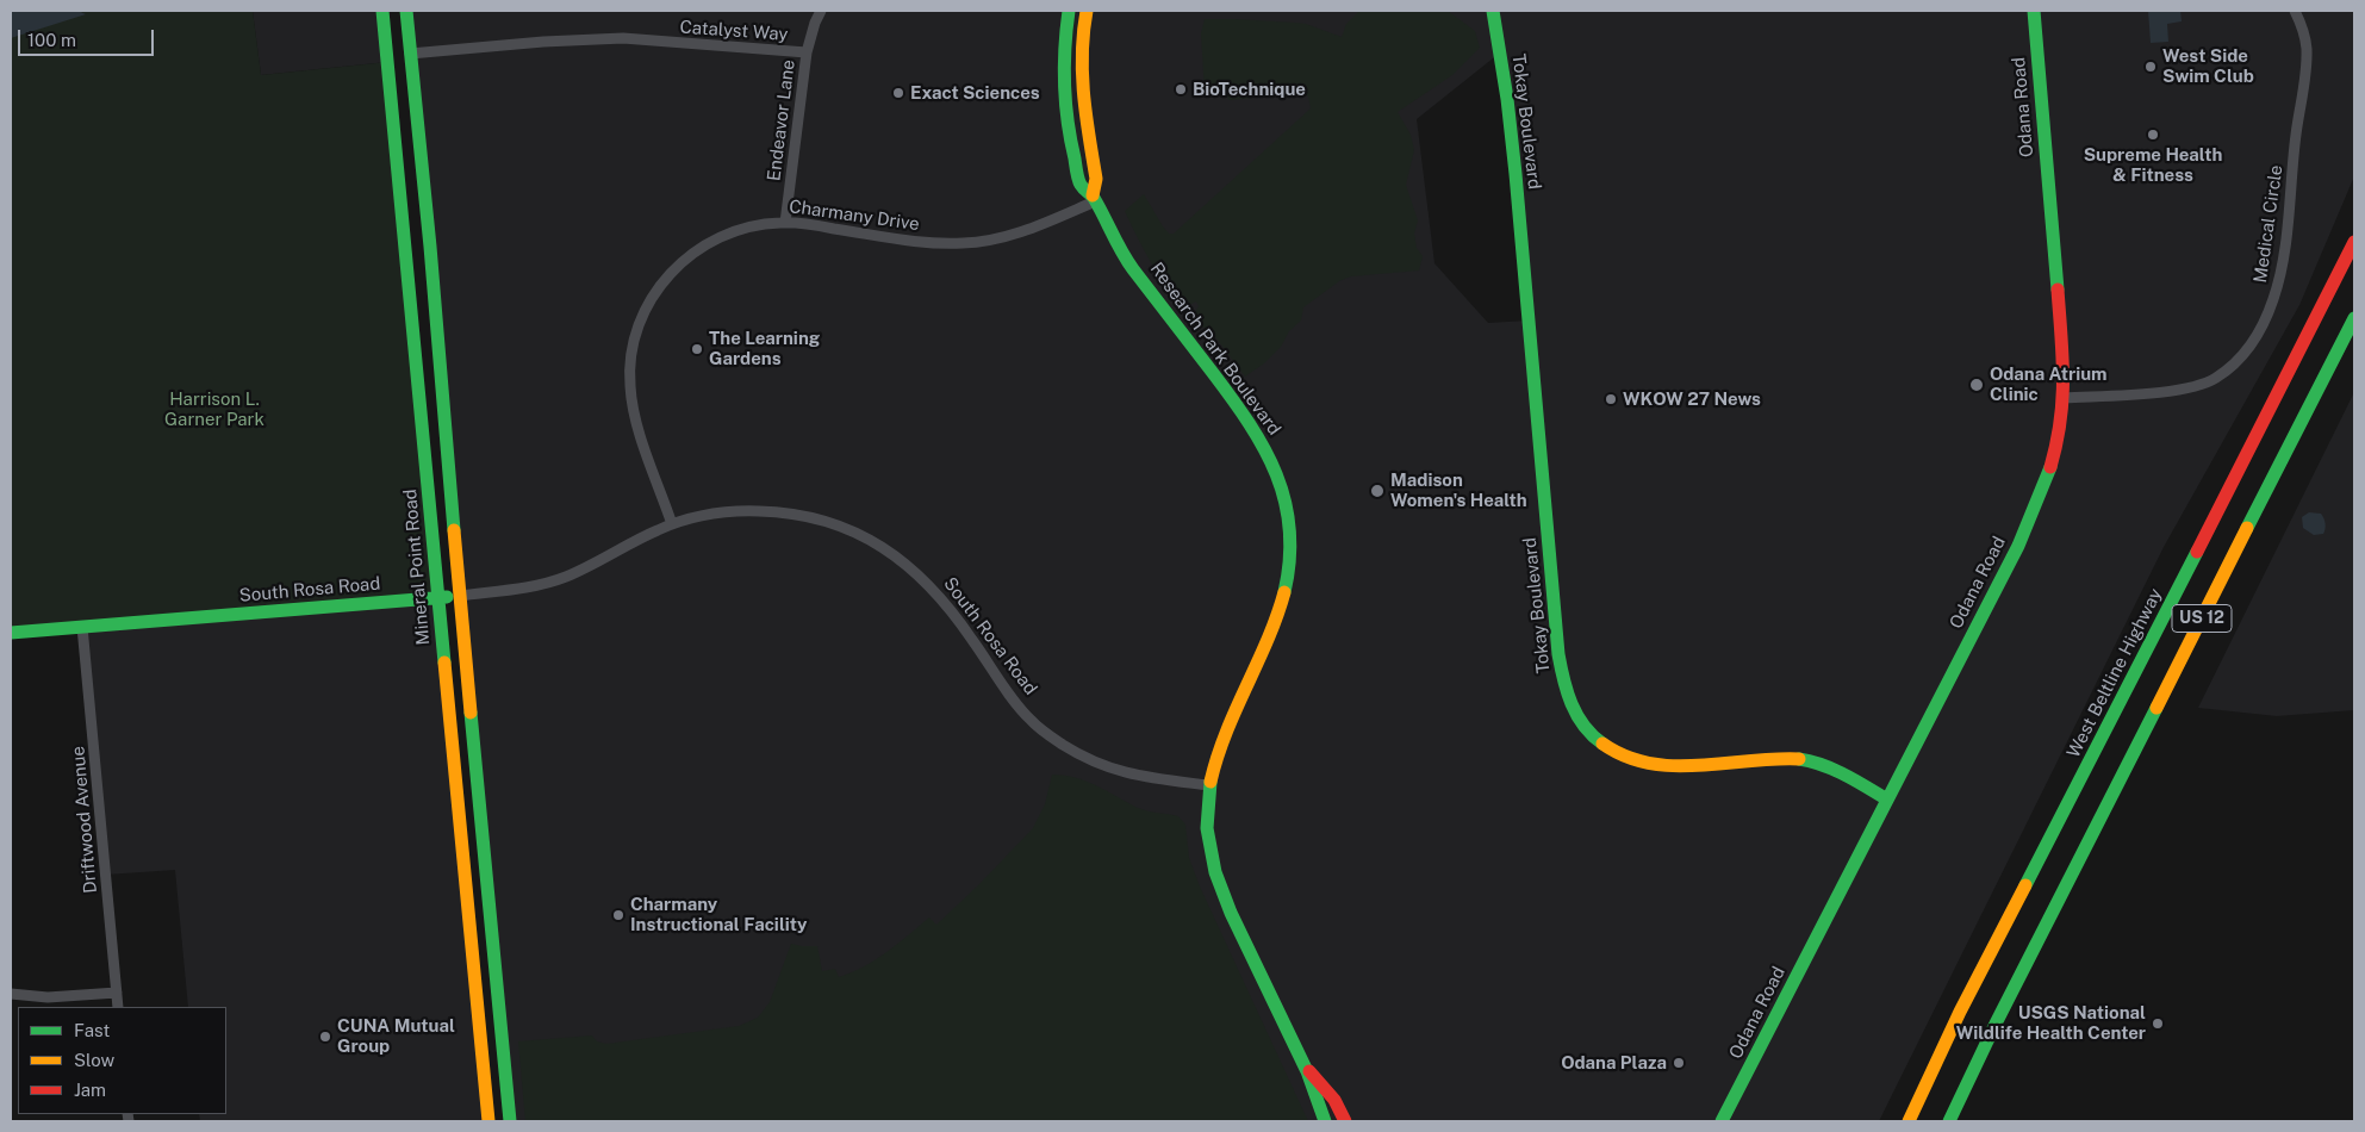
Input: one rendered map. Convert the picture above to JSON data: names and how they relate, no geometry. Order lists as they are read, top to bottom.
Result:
{
  "streets": {
    "main road": [
      "Odana Road",
      "Tokay Boulevard",
      "Research Park Boulevard",
      "Mineral Point Road",
      "South Rosa Road",
      "US 12",
      "West Beltline Highway"
    ],
    "street": [
      "Catalyst Way",
      "Endeavor Lane",
      "Charmany Drive",
      "Medical Circle",
      "Driftwood Avenue"
    ]
  },
  "crossings": [
    ["Catalyst Way", "Endeavor Lane"],
    ["Odana Road", "Tokay Boulevard"],
    ["Odana Road", "Medical Circle"],
    ["Endeavor Lane", "Charmany Drive"],
    ["Charmany Drive", "Research Park Boulevard"],
    ["Charmany Drive", "South Rosa Road"],
    ["Research Park Boulevard", "South Rosa Road"],
    ["Mineral Point Road", "South Rosa Road"],
    ["South Rosa Road", "Driftwood Avenue"]
  ],
  "parks": ["Harrison L. Garner Park"],
  "places": [
    "West Side Swim Club",
    "BioTechnique",
    "Exact Sciences",
    "Supreme Health & Fitness",
    "The Learning Gardens",
    "Odana Atrium Clinic",
    "WKOW 27 News",
    "Madison Women's Health",
    "Charmany Instructional Facility",
    "USGS National Wildlife Health Center",
    "CUNA Mutual Group",
    "Odana Plaza"
  ],
  "legend": ["Fast", "Slow", "Jam"],
  "scale_bar": "100 m"
}
